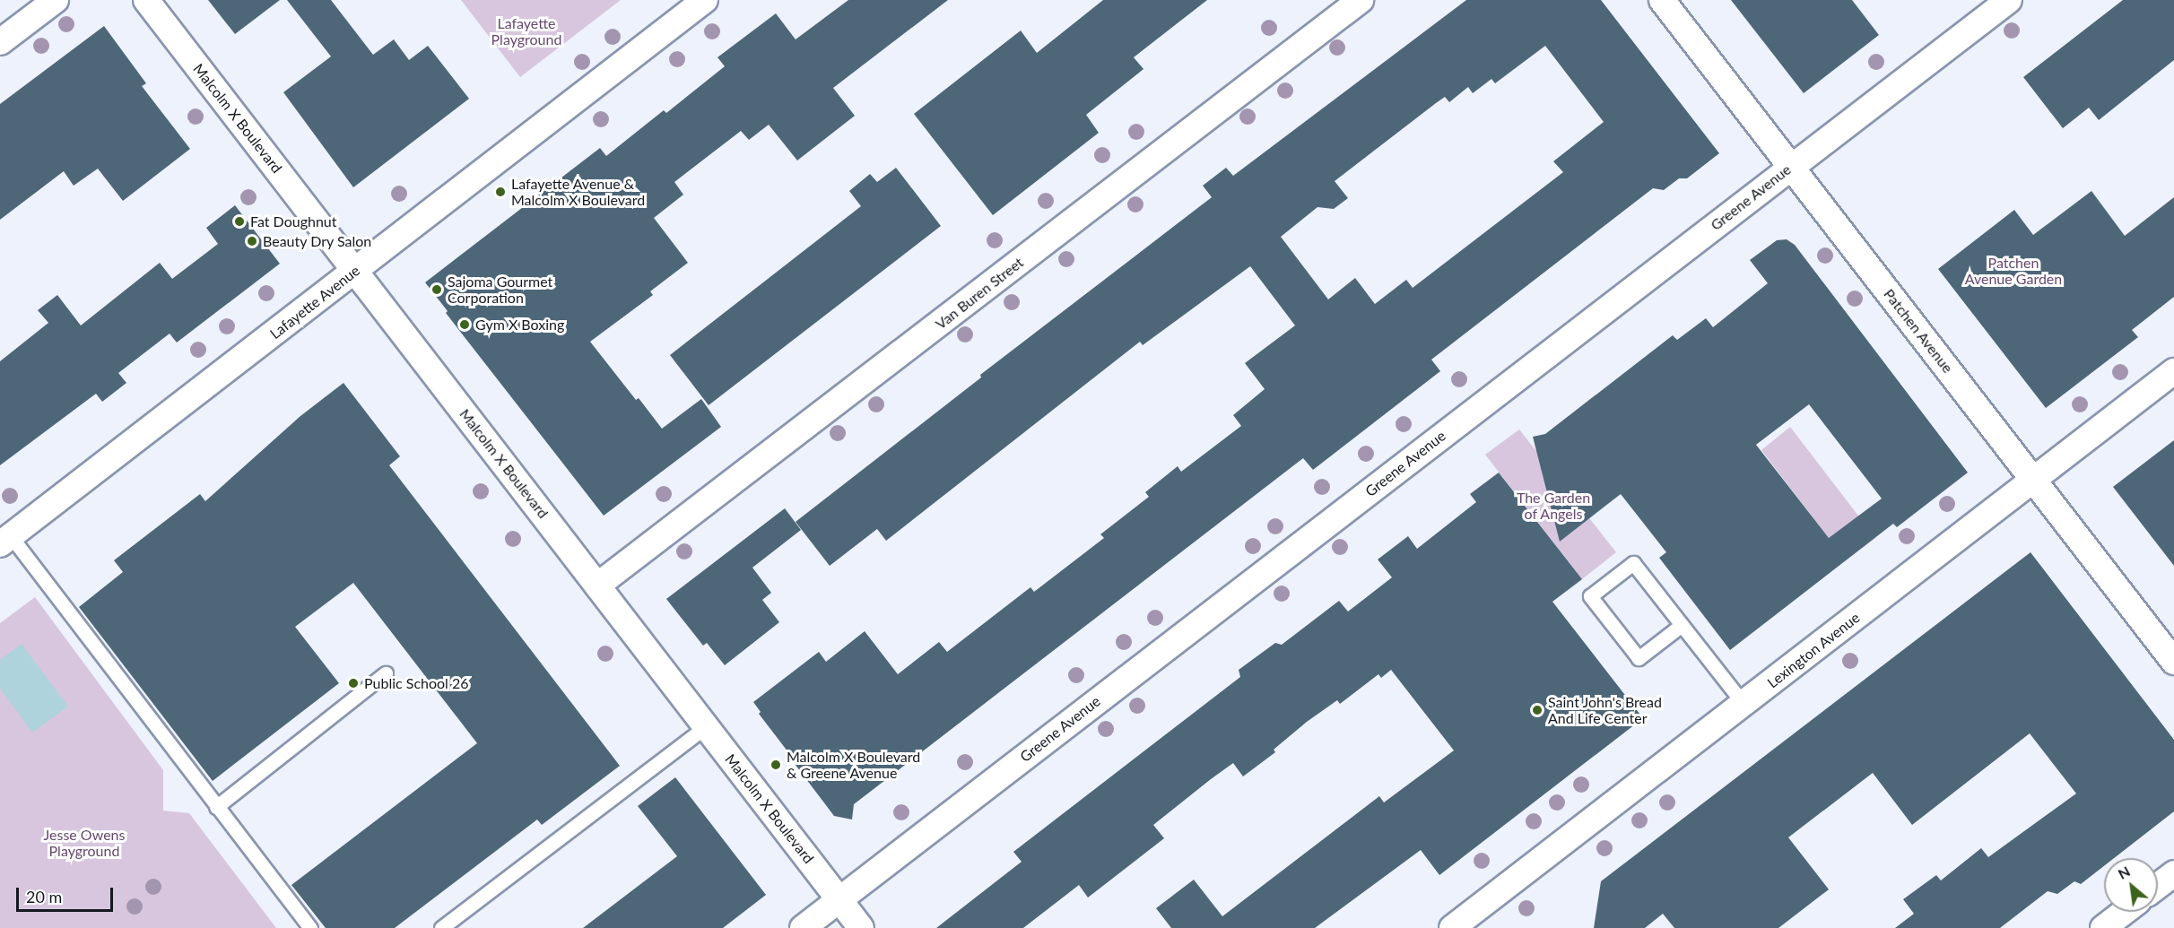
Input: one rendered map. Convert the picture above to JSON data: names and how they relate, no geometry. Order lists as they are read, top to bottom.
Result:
{
  "streets": {
    "street": [
      "Malcolm X Boulevard",
      "Greene Avenue",
      "Van Buren Street",
      "Lafayette Avenue",
      "Patchen Avenue",
      "Lexington Avenue"
    ]
  },
  "crossings": [
    ["Malcolm X Boulevard", "Greene Avenue"],
    ["Malcolm X Boulevard", "Van Buren Street"],
    ["Malcolm X Boulevard", "Lafayette Avenue"],
    ["Greene Avenue", "Patchen Avenue"],
    ["Patchen Avenue", "Lexington Avenue"]
  ],
  "parks": [
    "Lafayette Playground",
    "Patchen Avenue Garden",
    "The Garden of Angels",
    "Jesse Owens Playground"
  ],
  "places": [
    "Lafayette Avenue & Malcolm X Boulevard",
    "Fat Doughnut",
    "Beauty Dry Salon",
    "Sajoma Gourmet Corporation",
    "Gym X Boxing",
    "Public School 26",
    "Saint John's Bread And Life Center",
    "Malcolm X Boulevard & Greene Avenue"
  ],
  "scale_bar": "20 m",
  "north": "top left"
}
